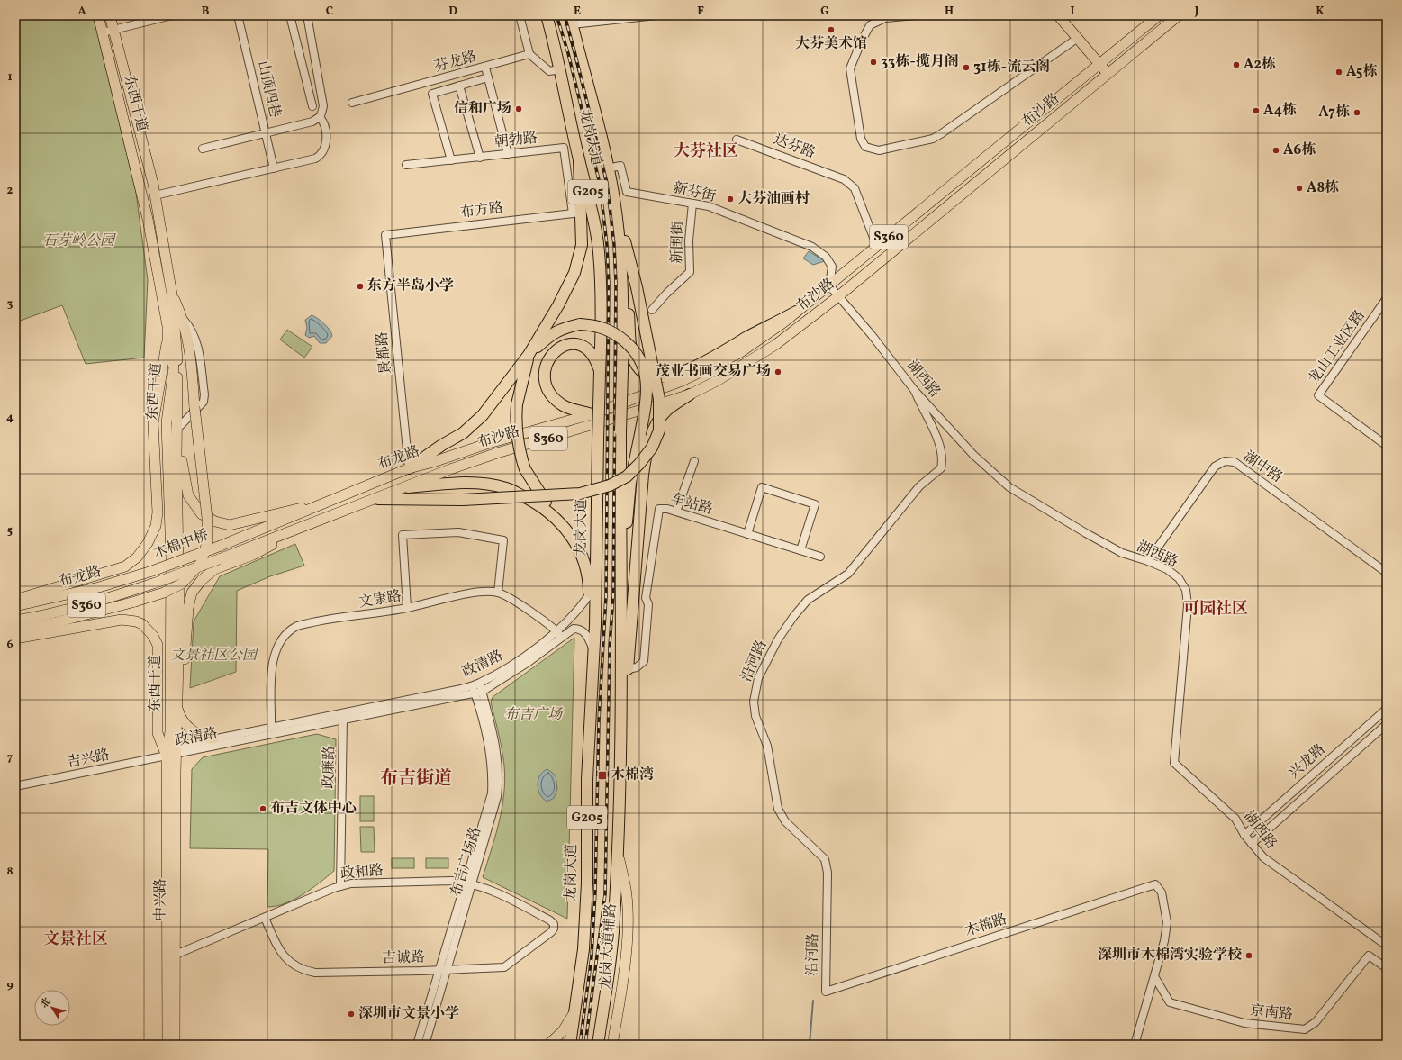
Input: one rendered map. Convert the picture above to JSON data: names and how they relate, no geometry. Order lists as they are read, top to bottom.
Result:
{
  "streets": {
    "highway": ["龙岗大道", "G205"],
    "main road": [
      "东西干道",
      "布沙路",
      "S360",
      "布龙路",
      "木棉中桥",
      "中兴路",
      "龙岗大道辅路"
    ],
    "street": [
      "芬龙路",
      "山顶四巷",
      "朝勃路",
      "达芬路",
      "新芬街",
      "布方路",
      "新围街",
      "龙山工业区路",
      "景都路",
      "湖西路",
      "湖中路",
      "车站路",
      "文康路",
      "沿河路",
      "政清路",
      "吉兴路",
      "兴龙路",
      "政廉路",
      "布吉广场路",
      "政和路",
      "木棉路",
      "吉诚路",
      "京南路"
    ]
  },
  "crossings": [
    ["东西干道", "政清路"],
    ["东西干道", "吉兴路"],
    ["东西干道", "中兴路"],
    ["布沙路", "达芬路"],
    ["布沙路", "新芬街"],
    ["布沙路", "湖西路"],
    ["布沙路", "布龙路"],
    ["龙岗大道", "新芬街"],
    ["龙岗大道", "政清路"],
    ["龙岗大道", "龙岗大道辅路"],
    ["朝勃路", "布方路"],
    ["新芬街", "新围街"],
    ["新芬街", "湖西路"],
    ["布方路", "景都路"],
    ["景都路", "布龙路"],
    ["湖西路", "湖中路"],
    ["湖西路", "沿河路"],
    ["湖西路", "兴龙路"],
    ["布龙路", "木棉中桥"],
    ["文康路", "政清路"],
    ["沿河路", "木棉路"],
    ["政清路", "吉兴路"],
    ["政清路", "政廉路"],
    ["政清路", "布吉广场路"],
    ["政清路", "中兴路"],
    ["吉兴路", "中兴路"],
    ["政廉路", "政和路"],
    ["布吉广场路", "政和路"],
    ["布吉广场路", "吉诚路"],
    ["政和路", "中兴路"],
    ["政和路", "吉诚路"],
    ["木棉路", "京南路"]
  ],
  "districts": [
    "大芬社区",
    "可园社区",
    "布吉街道",
    "文景社区"
  ],
  "parks": ["石芽岭公园", "文景社区公园", "布吉广场"],
  "places": {
    "other": [
      "大芬美术馆",
      "33栋-揽月阁",
      "A2栋",
      "31栋-流云阁",
      "A5栋",
      "信和广场",
      "A4栋",
      "A7栋",
      "A6栋",
      "A8栋",
      "大芬油画村",
      "东方半岛小学",
      "茂业书画交易广场",
      "布吉文体中心",
      "深圳市木棉湾实验学校",
      "深圳市文景小学"
    ],
    "transit": ["木棉湾"]
  },
  "north": "top left",
  "grid": {
    "columns": [
      "A",
      "B",
      "C",
      "D",
      "E",
      "F",
      "G",
      "H",
      "I",
      "J",
      "K"
    ],
    "rows": [
      "1",
      "2",
      "3",
      "4",
      "5",
      "6",
      "7",
      "8",
      "9"
    ]
  }
}
